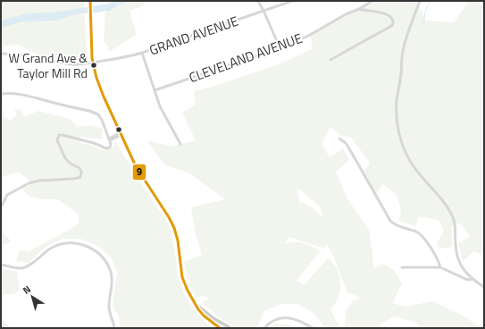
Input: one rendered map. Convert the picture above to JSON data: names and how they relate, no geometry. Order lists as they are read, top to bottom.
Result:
{
  "streets": {
    "street": ["GRAND AVENUE", "CLEVELAND AVENUE"]
  },
  "places": ["W Grand Ave & Taylor Mill Rd"],
  "lines": ["transit line 9"],
  "north": "top left"
}
